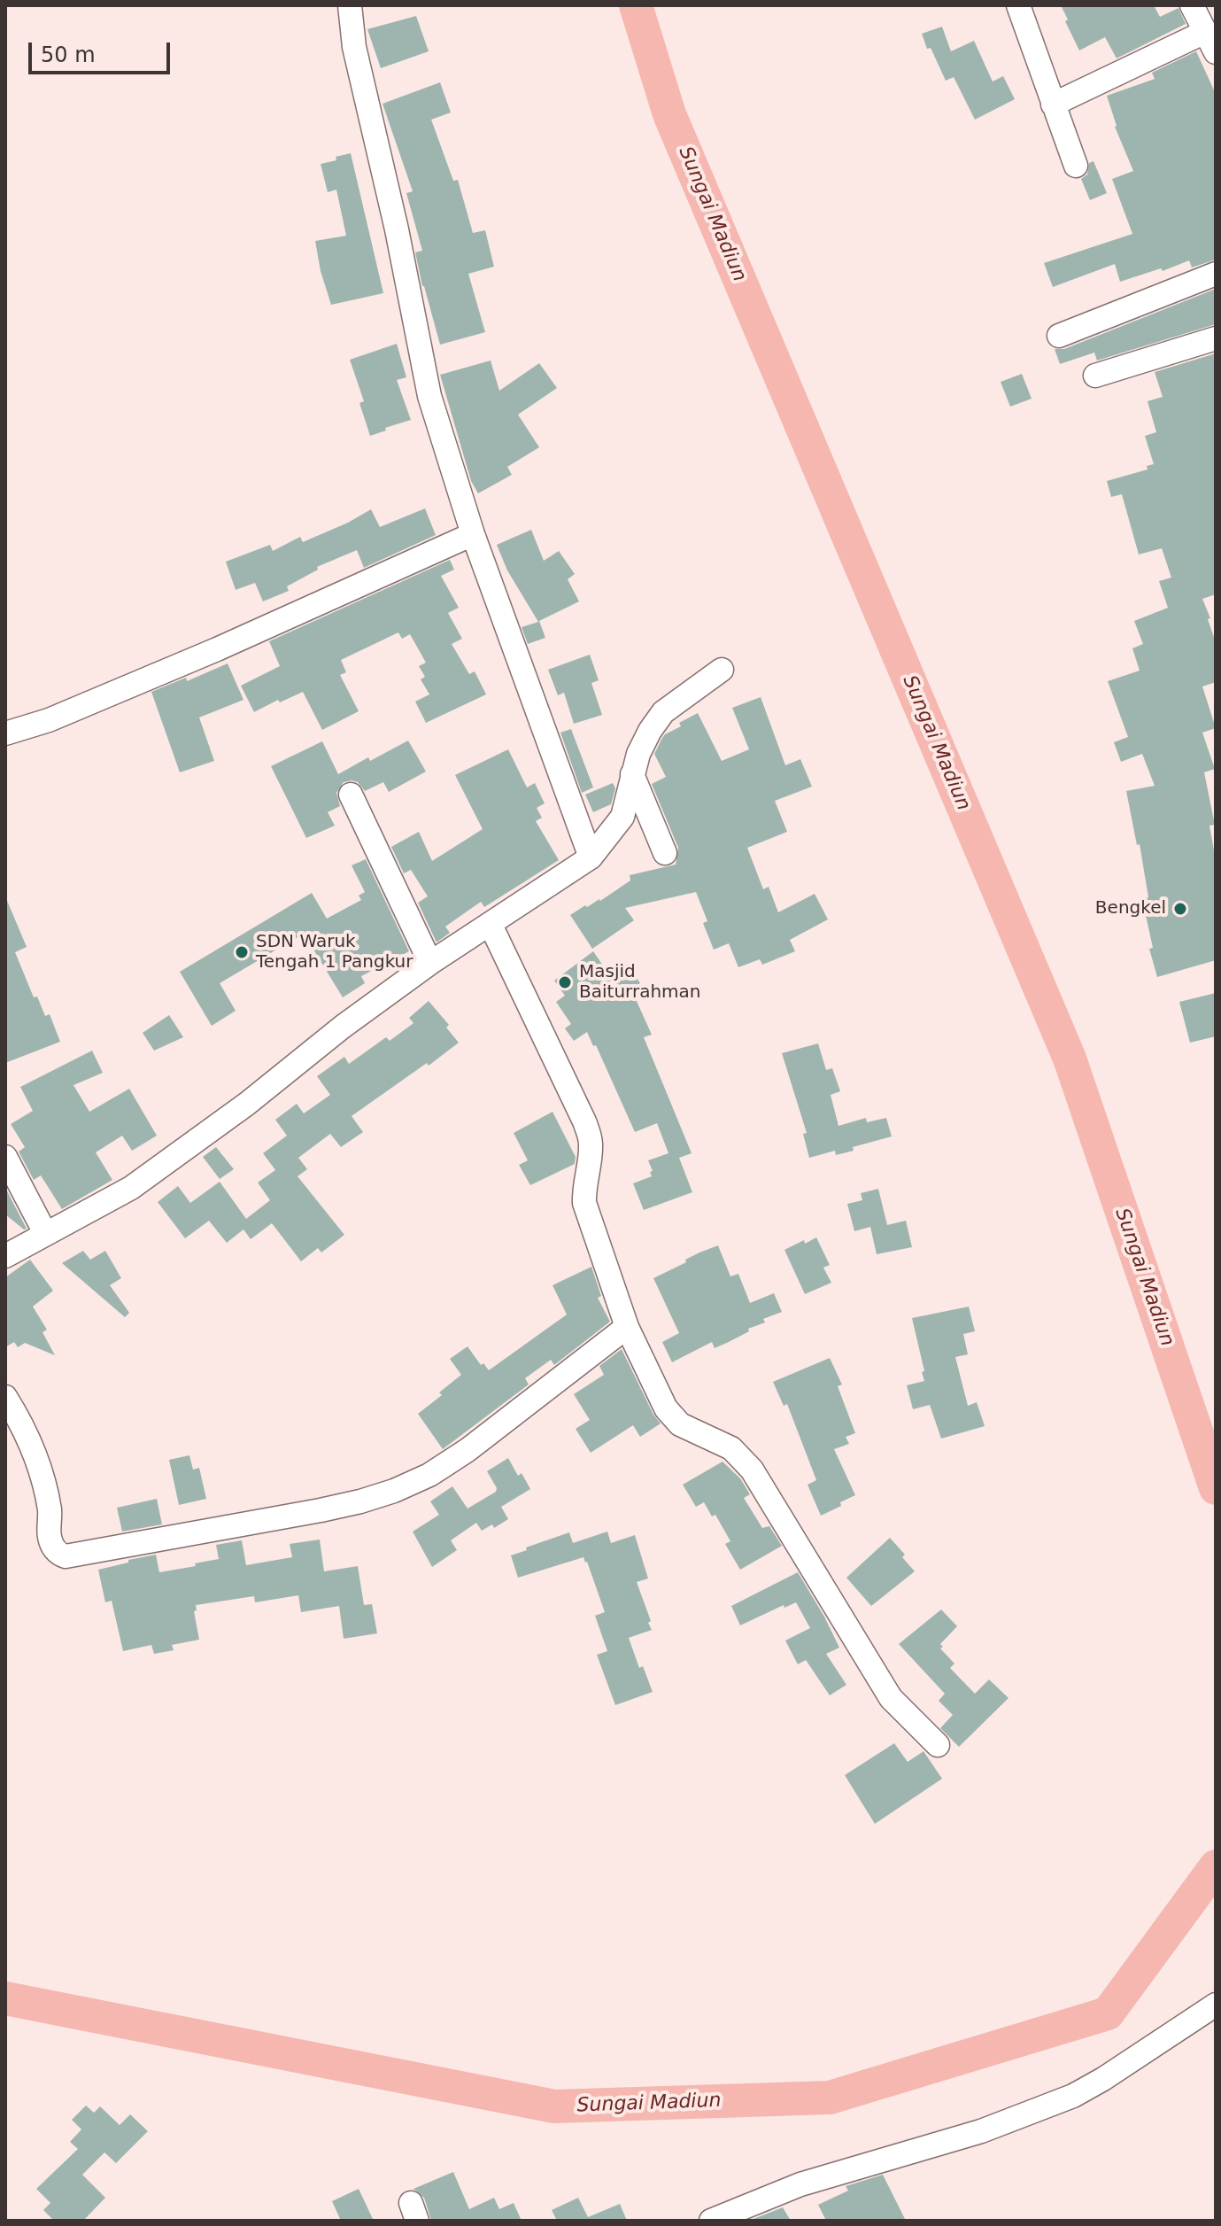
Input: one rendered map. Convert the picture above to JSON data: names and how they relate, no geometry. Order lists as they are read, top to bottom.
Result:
{
  "water": ["Sungai Madiun"],
  "places": ["Bengkel", "SDN Waruk Tengah 1 Pangkur", "Masjid Baiturrahman"],
  "scale_bar": "50 m"
}
